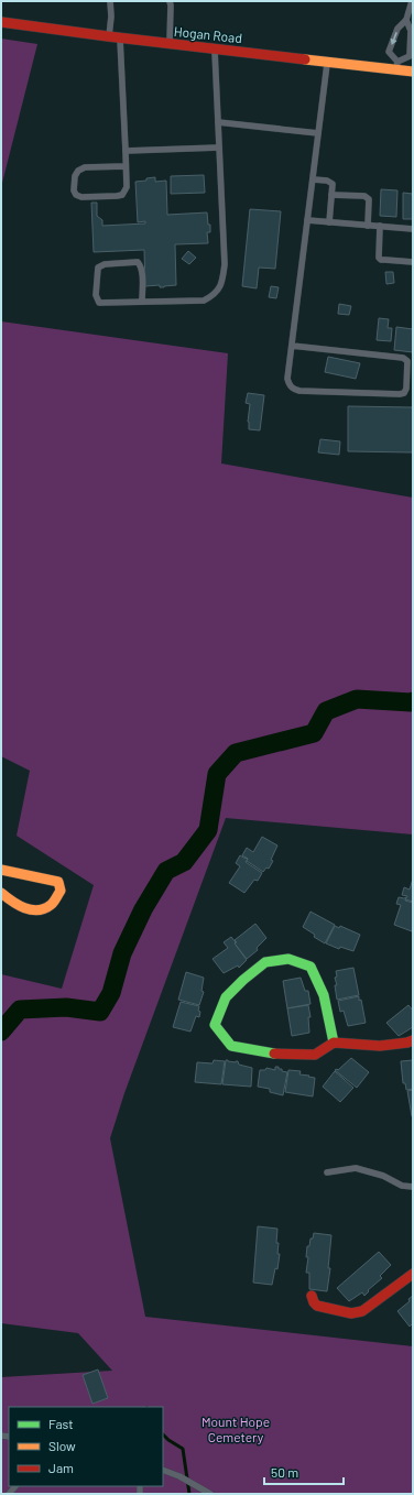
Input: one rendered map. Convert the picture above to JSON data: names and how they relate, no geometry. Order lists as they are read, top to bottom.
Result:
{
  "streets": {
    "street": ["Hogan Road"]
  },
  "parks": ["Mount Hope Cemetery"],
  "legend": ["Fast", "Slow", "Jam"],
  "scale_bar": "50 m"
}
